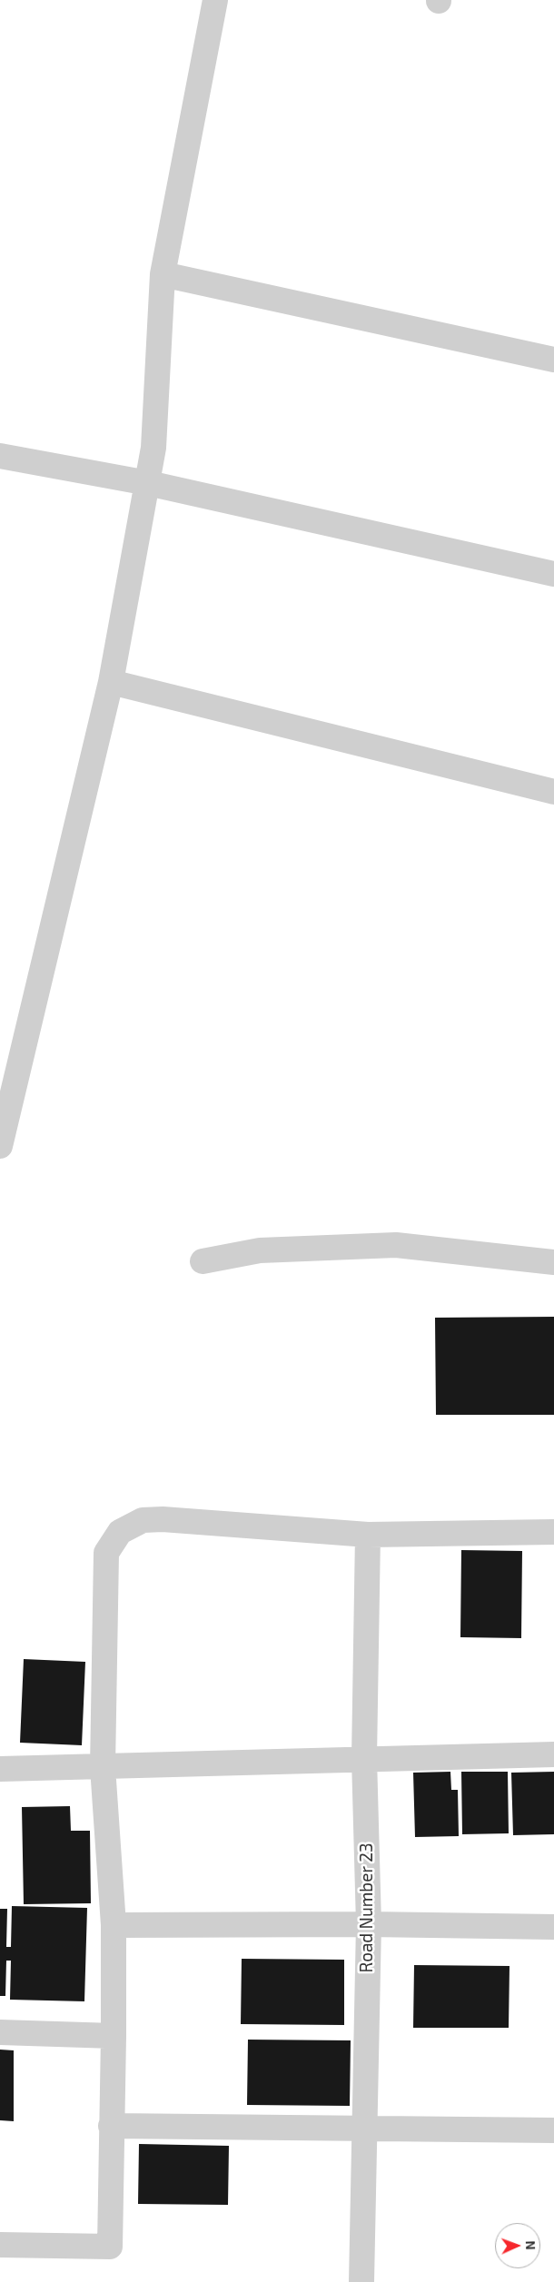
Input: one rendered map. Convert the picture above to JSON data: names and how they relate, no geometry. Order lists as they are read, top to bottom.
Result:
{
  "streets": {
    "street": ["Road Number 23"]
  },
  "north": "right"
}
